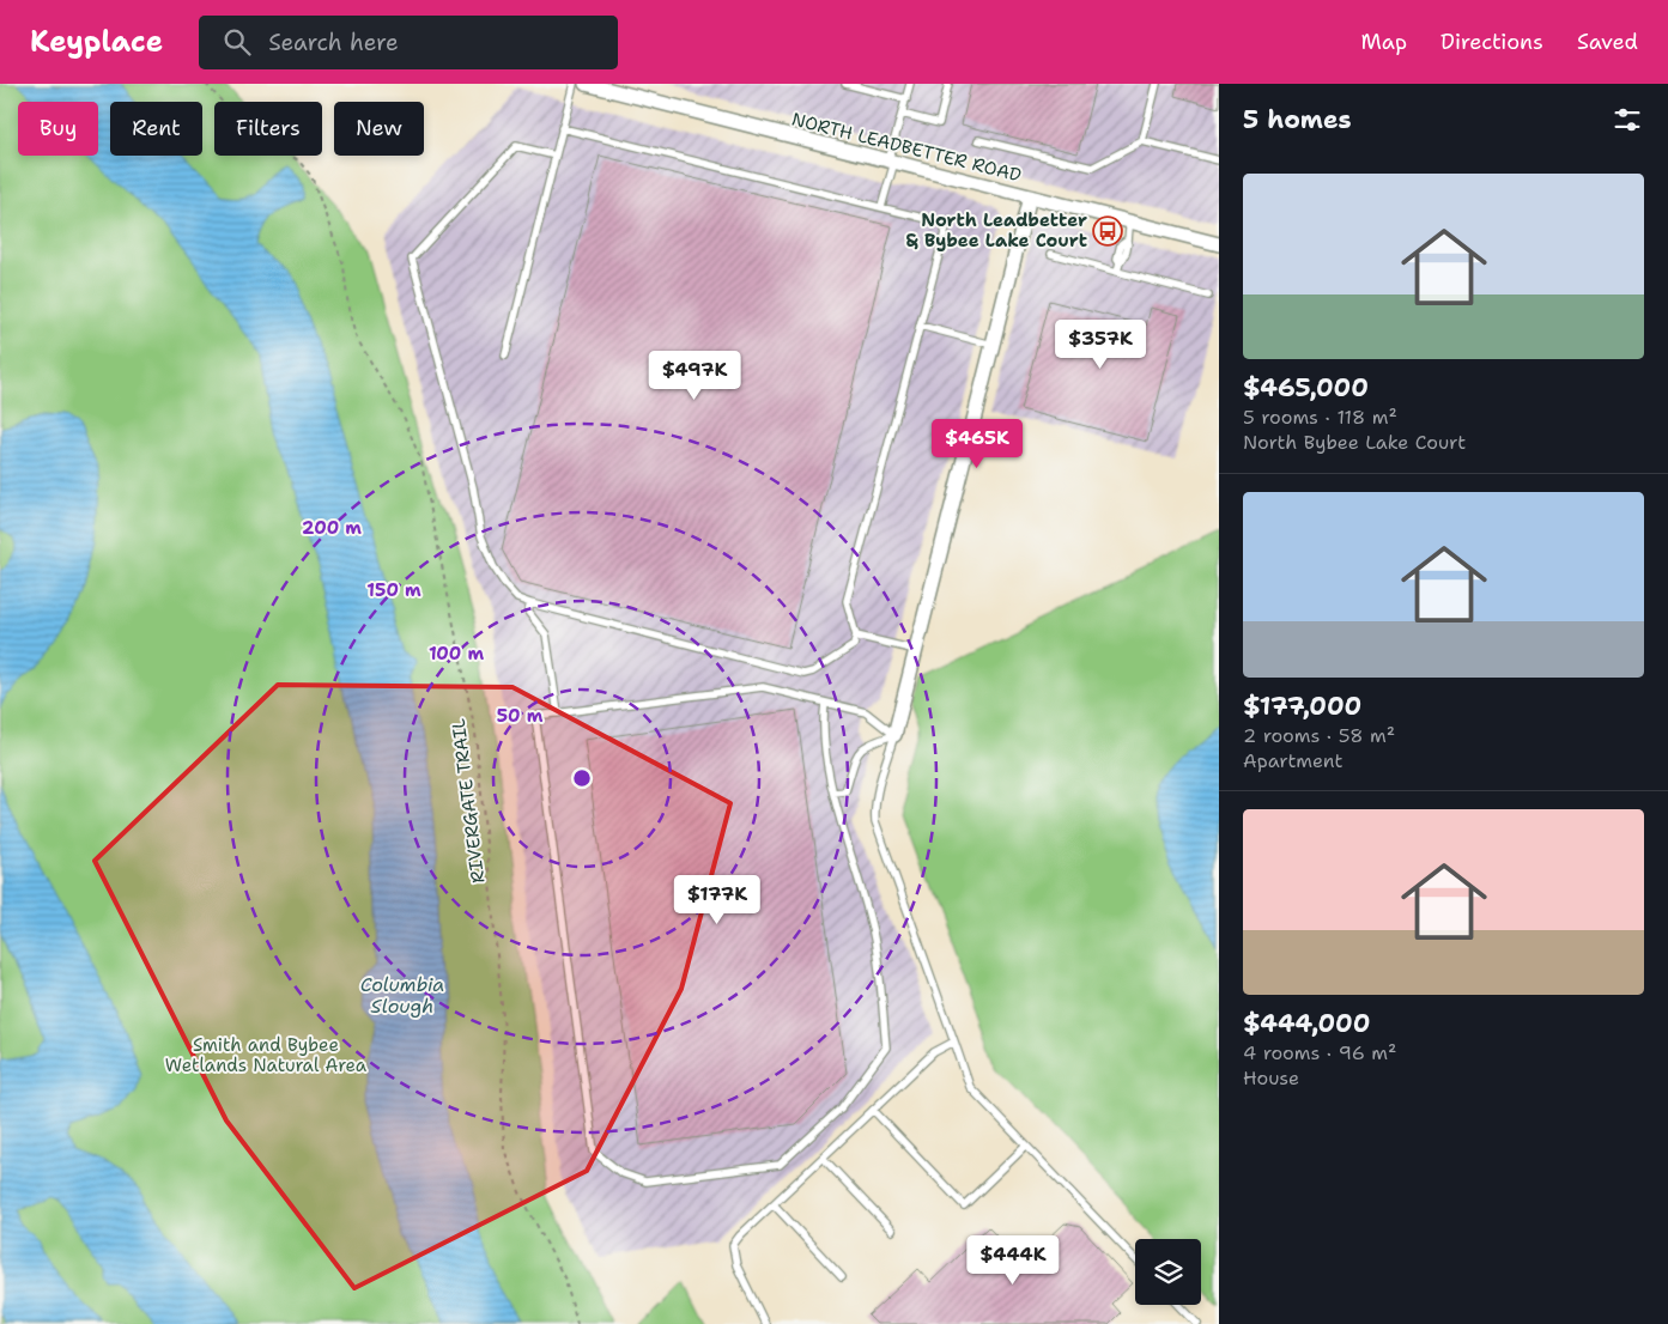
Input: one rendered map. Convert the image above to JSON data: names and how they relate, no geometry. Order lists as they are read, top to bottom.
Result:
{
  "streets": {
    "street": ["NORTH LEADBETTER ROAD"],
    "path": ["RIVERGATE TRAIL"]
  },
  "water": ["Columbia Slough"],
  "parks": ["Smith and Bybee Wetlands Natural Area"],
  "places": {
    "bus stop": ["North Leadbetter & Bybee Lake Court"]
  },
  "page": {
    "header": "Keyplace",
    "search": "Search here",
    "nav": ["Map", "Directions", "Saved"],
    "heading": "5 homes",
    "chip": [
      "Buy",
      "Rent",
      "Filters",
      "New"
    ],
    "list": [
      {
        "name": "$465,000",
        "note": "5 rooms · 118 m² · North Bybee Lake Court"
      },
      {
        "name": "$177,000",
        "note": "2 rooms · 58 m² · Apartment"
      },
      {
        "name": "$444,000",
        "note": "4 rooms · 96 m² · House"
      }
    ],
    "price": [
      "$357K",
      "$497K",
      "$465K",
      "$177K",
      "$444K"
    ]
  },
  "rings": [
    "200 m",
    "150 m",
    "100 m",
    "50 m"
  ]
}
